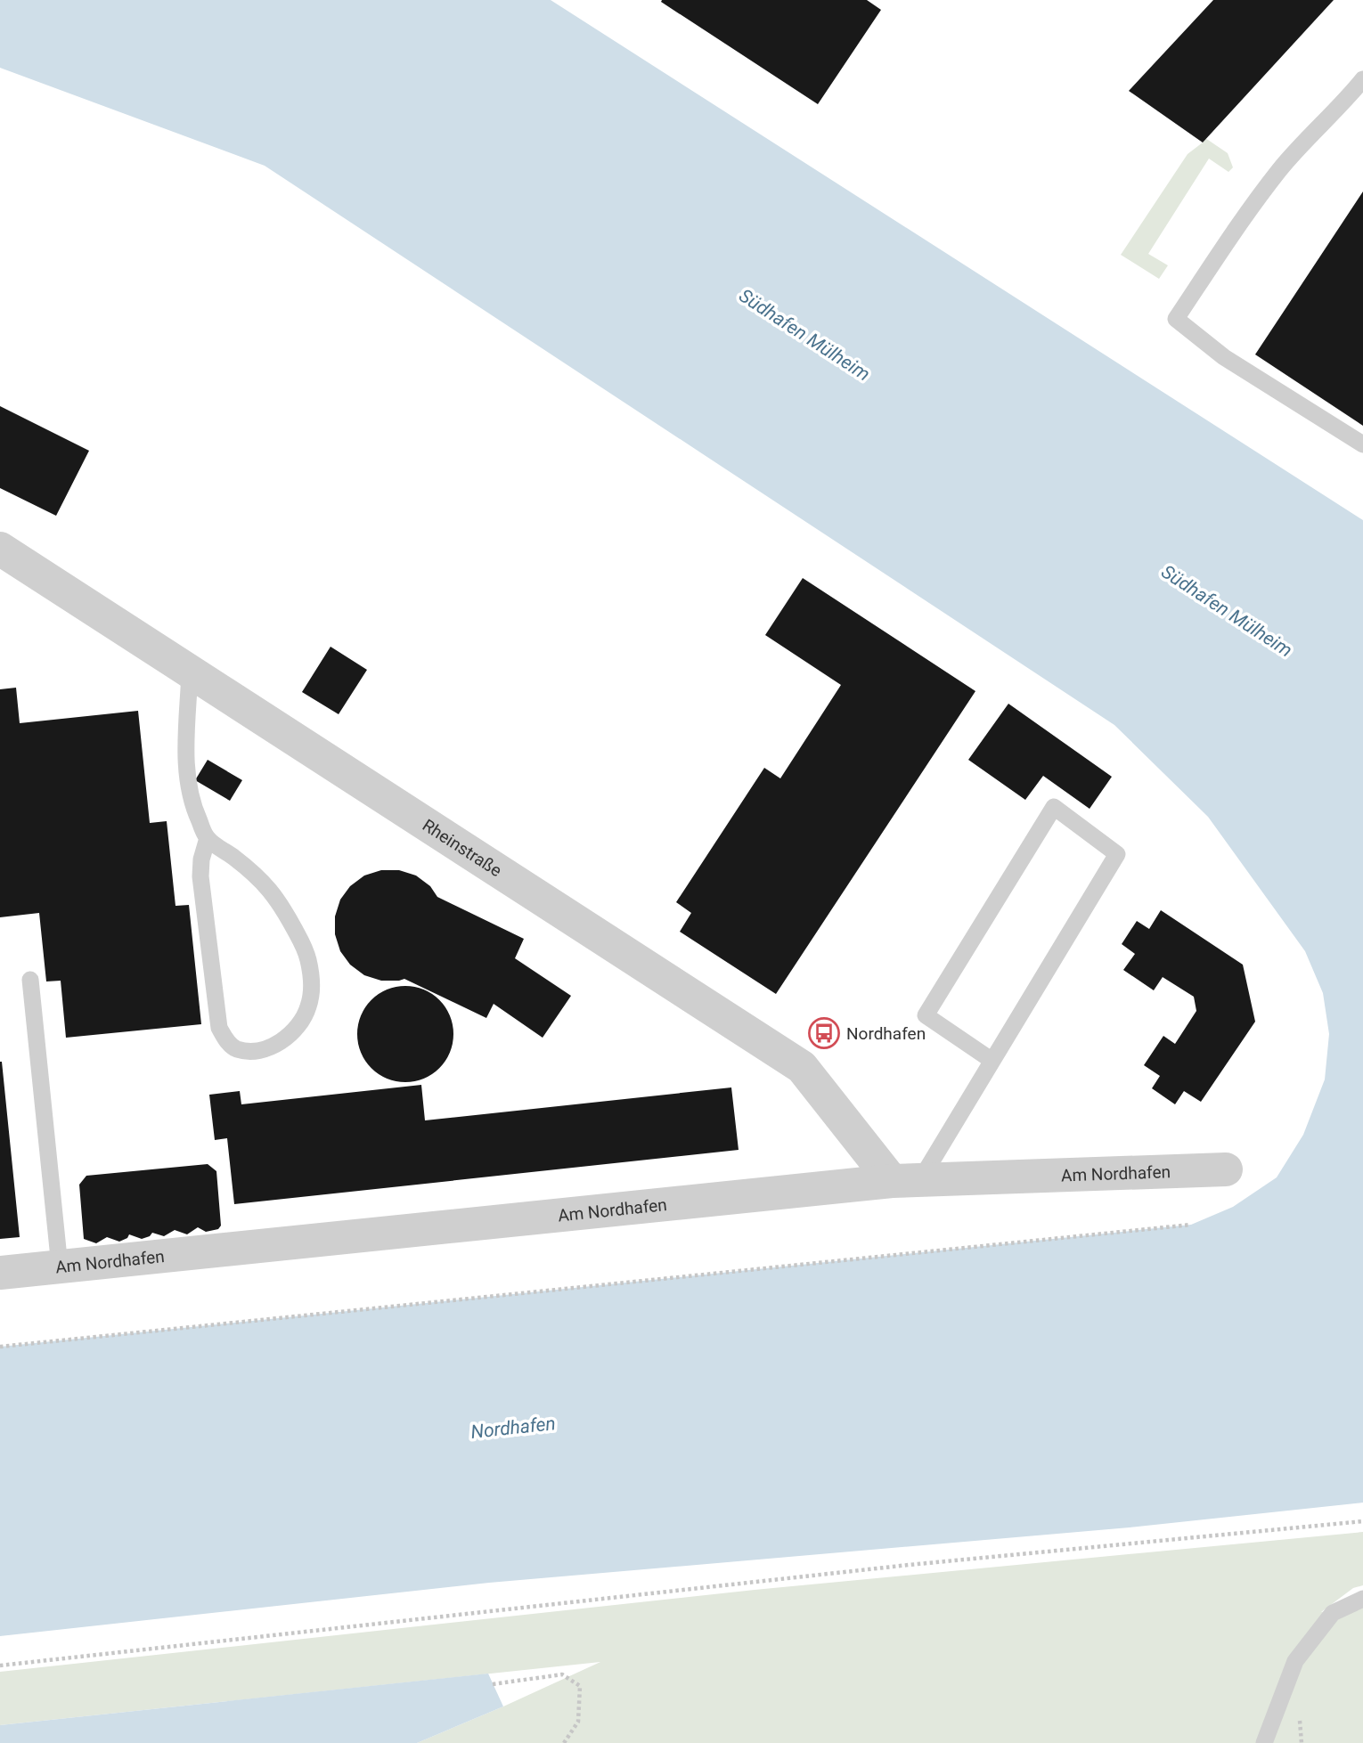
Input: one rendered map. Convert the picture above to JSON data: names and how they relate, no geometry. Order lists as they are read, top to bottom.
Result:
{
  "streets": {
    "street": ["Rheinstraße", "Am Nordhafen"]
  },
  "crossings": [
    ["Rheinstraße", "Am Nordhafen"]
  ],
  "water": ["Südhafen Mülheim", "Nordhafen"],
  "places": {
    "bus stop": ["Nordhafen"]
  }
}
